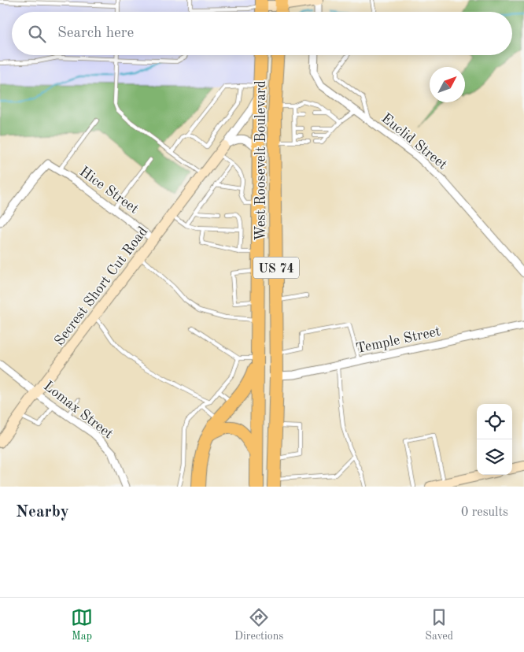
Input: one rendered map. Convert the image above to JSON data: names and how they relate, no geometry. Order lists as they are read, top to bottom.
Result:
{
  "streets": {
    "highway": ["West Roosevelt Boulevard", "US 74"],
    "street": [
      "Euclid Street",
      "Hice Street",
      "Secrest Short Cut Road",
      "Temple Street",
      "Lomax Street"
    ]
  },
  "crossings": [
    ["West Roosevelt Boulevard", "Secrest Short Cut Road"],
    ["West Roosevelt Boulevard", "Temple Street"],
    ["Hice Street", "Secrest Short Cut Road"],
    ["Secrest Short Cut Road", "Lomax Street"]
  ],
  "north": "top right",
  "page": {
    "search": "Search here",
    "heading": ["Nearby", "0 results"],
    "nav": ["Map", "Directions", "Saved"]
  }
}
